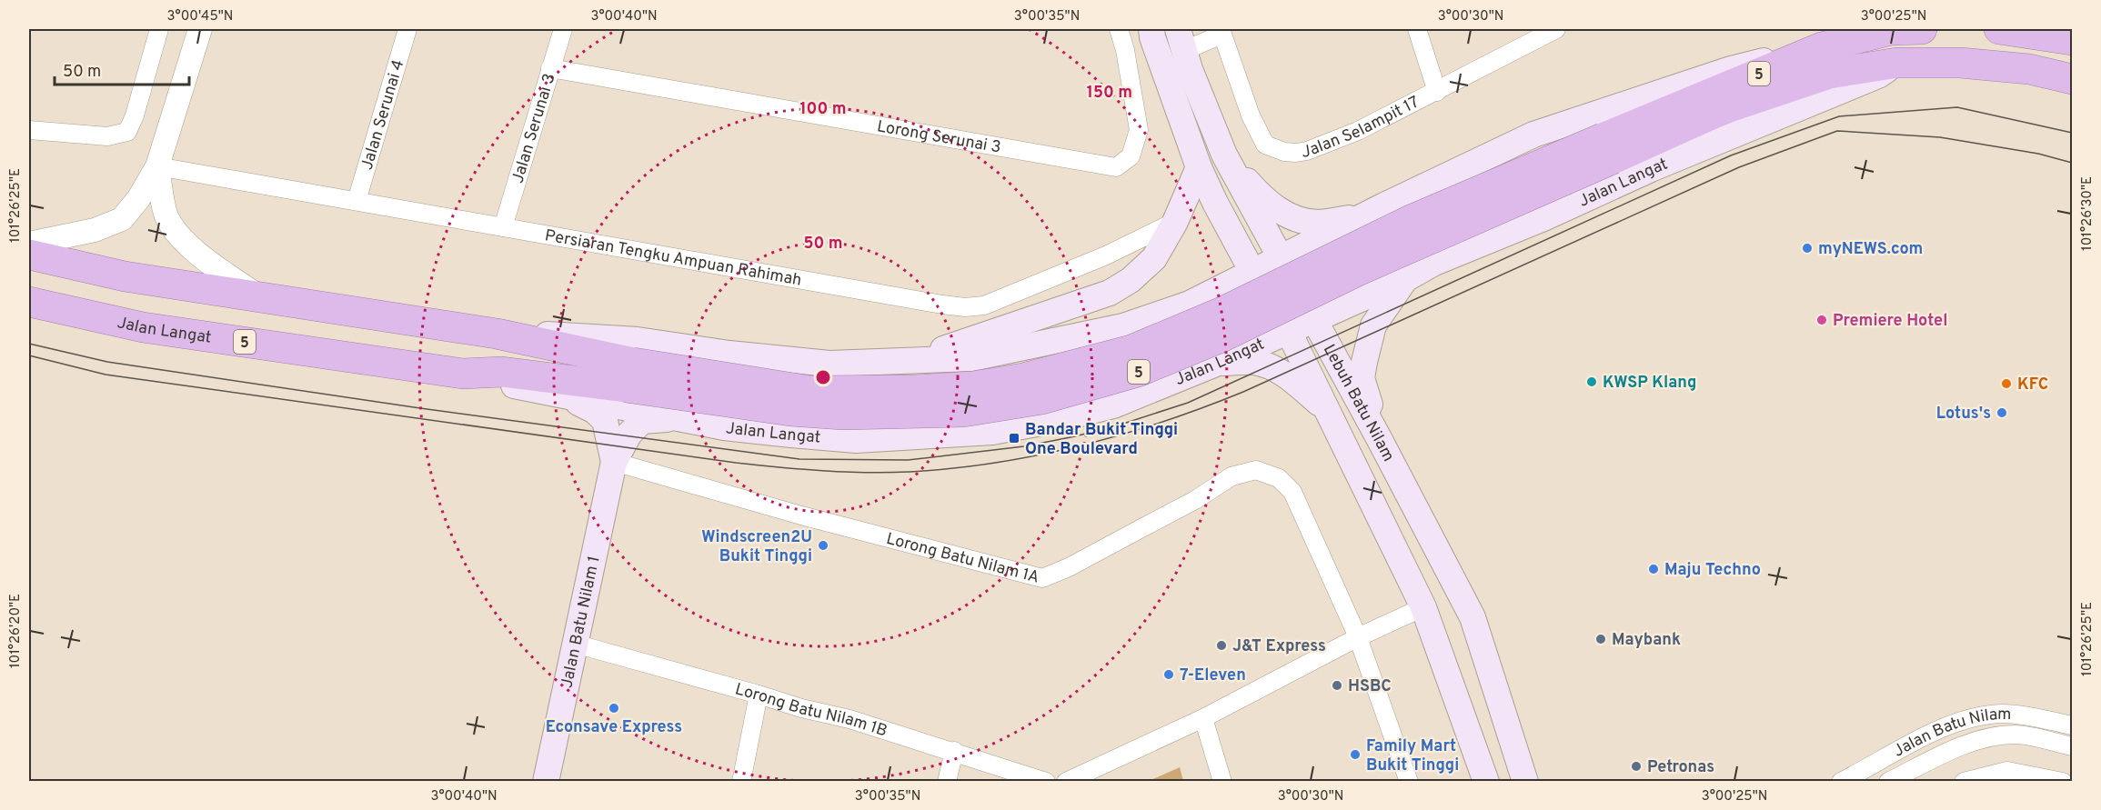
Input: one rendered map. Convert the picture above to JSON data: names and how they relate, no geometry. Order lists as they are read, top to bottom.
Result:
{
  "streets": {
    "highway": ["5", "Jalan Langat"],
    "main road": ["Lebuh Batu Nilam", "Jalan Batu Nilam 1"],
    "street": [
      "Jalan Serunai 4",
      "Jalan Selampit 17",
      "Jalan Serunai 3",
      "Lorong Serunai 3",
      "Persiaran Tengku Ampuan Rahimah",
      "Lorong Batu Nilam 1A",
      "Lorong Batu Nilam 1B",
      "Jalan Batu Nilam"
    ]
  },
  "crossings": [
    ["5", "Jalan Langat"],
    ["Jalan Serunai 4", "Persiaran Tengku Ampuan Rahimah"],
    ["Jalan Serunai 3", "Lorong Serunai 3"],
    ["Jalan Serunai 3", "Persiaran Tengku Ampuan Rahimah"],
    ["Jalan Langat", "Lebuh Batu Nilam"],
    ["Lorong Batu Nilam 1A", "Jalan Batu Nilam 1"],
    ["Jalan Batu Nilam 1", "Lorong Batu Nilam 1B"]
  ],
  "places": {
    "other": [
      "myNEWS.com",
      "Premiere Hotel",
      "KWSP Klang",
      "KFC",
      "Lotus's",
      "Windscreen2U Bukit Tinggi",
      "Maju Techno",
      "Maybank",
      "J&T Express",
      "7-Eleven",
      "HSBC",
      "Econsave Express",
      "Family Mart Bukit Tinggi",
      "Petronas"
    ],
    "transit": ["Bandar Bukit Tinggi One Boulevard"]
  },
  "scale_bar": "50 m",
  "coordinates": [
    "3°00'45\"N",
    "3°00'40\"N",
    "3°00'35\"N",
    "3°00'30\"N",
    "3°00'25\"N",
    "101°26'25\"E",
    "101°26'30\"E",
    "101°26'20\"E"
  ],
  "rings": ["150 m", "100 m", "50 m"]
}
